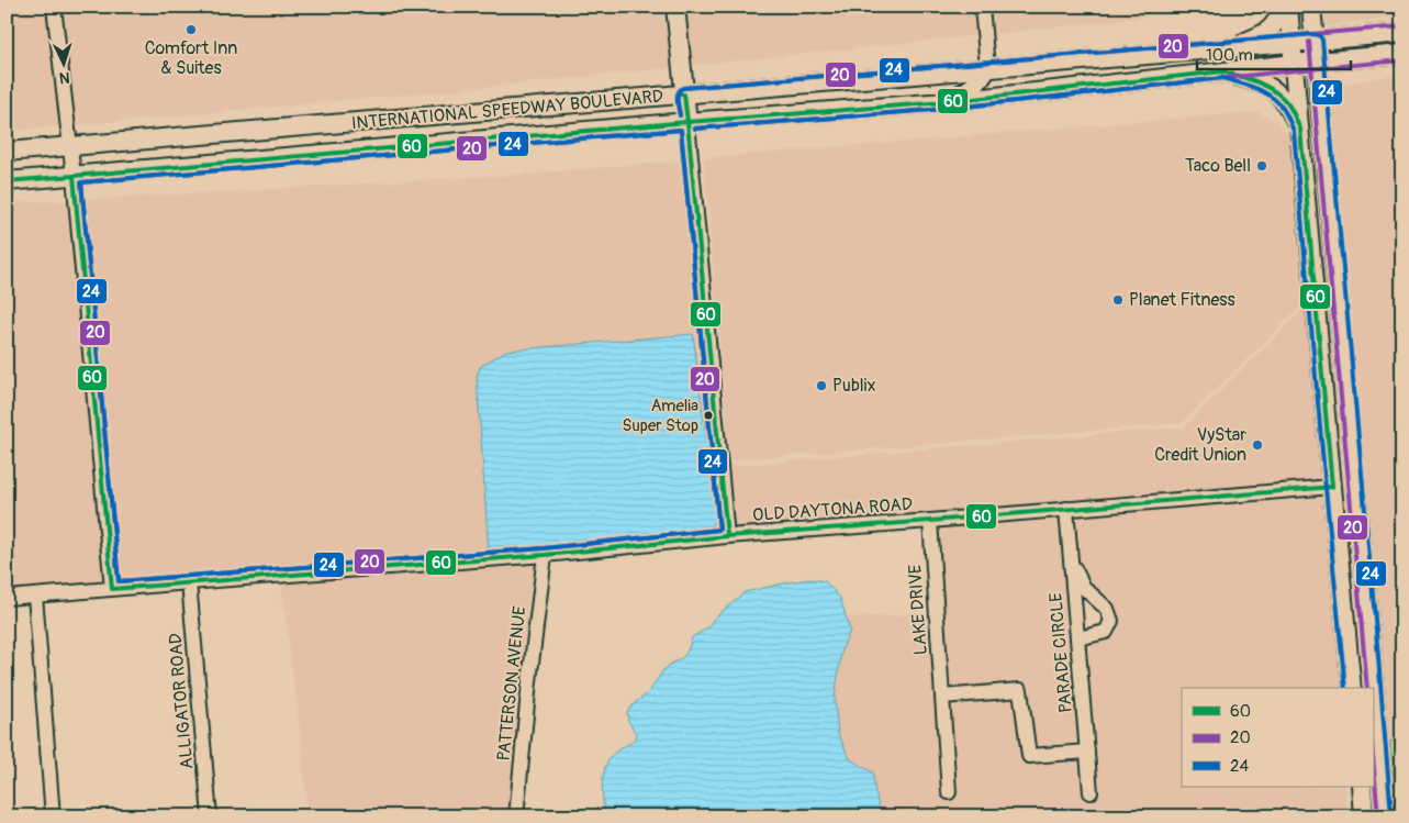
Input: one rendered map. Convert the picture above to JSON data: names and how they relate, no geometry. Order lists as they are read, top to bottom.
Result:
{
  "streets": {
    "main road": ["INTERNATIONAL SPEEDWAY BOULEVARD"],
    "street": [
      "OLD DAYTONA ROAD",
      "LAKE DRIVE",
      "PARADE CIRCLE",
      "PATTERSON AVENUE",
      "ALLIGATOR ROAD"
    ]
  },
  "crossings": [
    ["OLD DAYTONA ROAD", "LAKE DRIVE"],
    ["OLD DAYTONA ROAD", "PARADE CIRCLE"],
    ["OLD DAYTONA ROAD", "PATTERSON AVENUE"],
    ["OLD DAYTONA ROAD", "ALLIGATOR ROAD"]
  ],
  "places": [
    "Comfort Inn & Suites",
    "Taco Bell",
    "Planet Fitness",
    "Publix",
    "Amelia Super Stop",
    "VyStar Credit Union"
  ],
  "lines": ["transit line 20", "transit line 24", "transit line 60"],
  "legend": ["60", "20", "24"],
  "scale_bar": "100 m",
  "north": "bottom"
}
